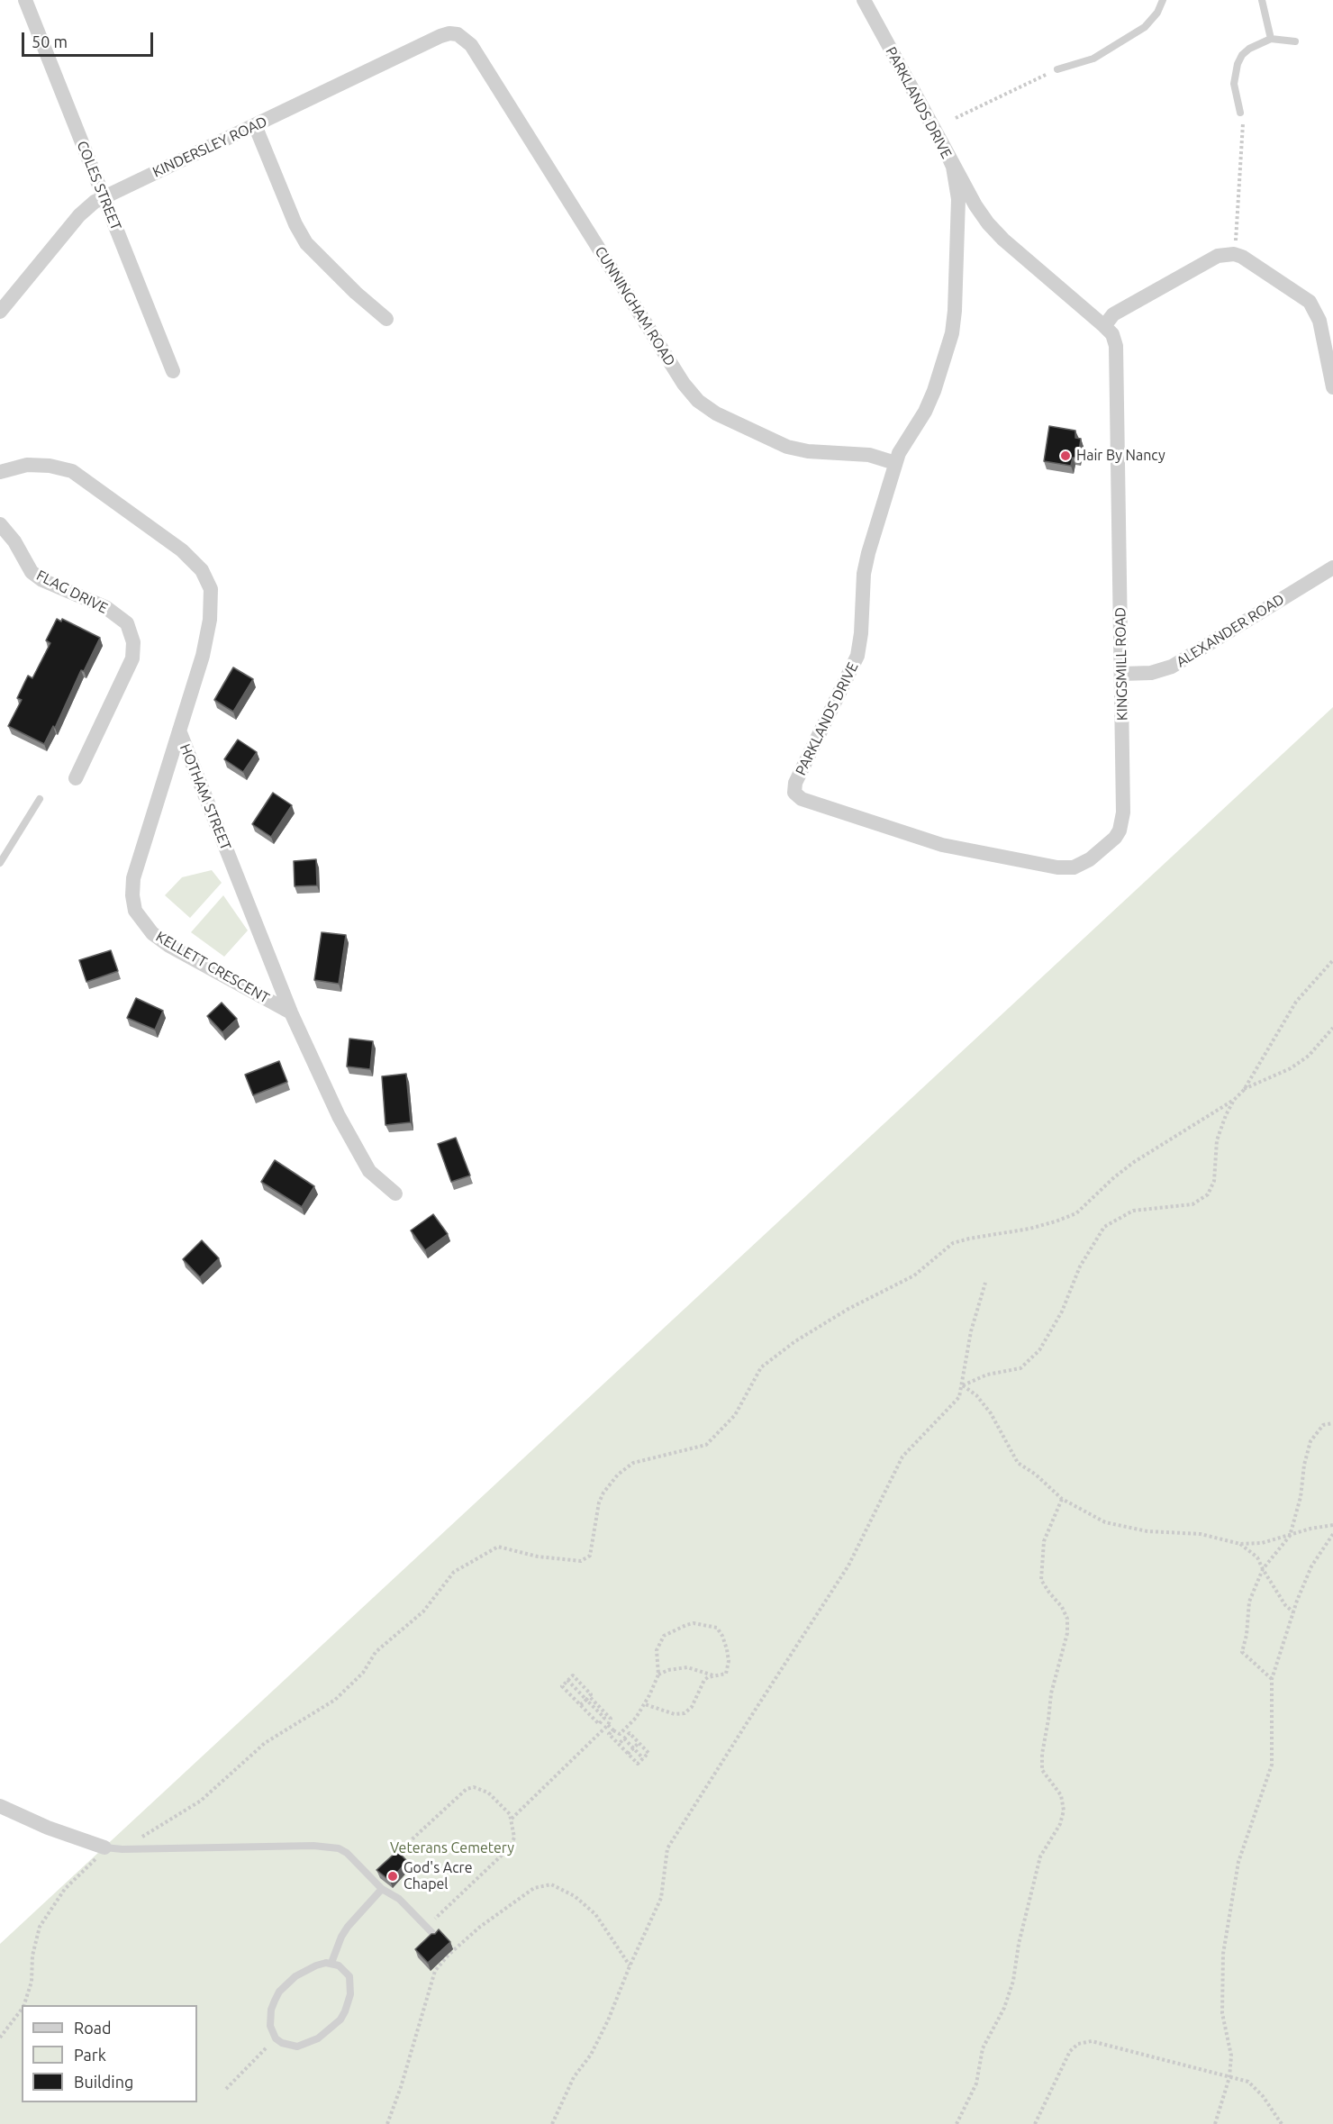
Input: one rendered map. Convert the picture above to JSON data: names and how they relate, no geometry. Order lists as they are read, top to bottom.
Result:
{
  "streets": {
    "street": [
      "PARKLANDS DRIVE",
      "KINDERSLEY ROAD",
      "COLES STREET",
      "CUNNINGHAM ROAD",
      "FLAG DRIVE",
      "ALEXANDER ROAD",
      "KINGSMILL ROAD",
      "HOTHAM STREET",
      "KELLETT CRESCENT"
    ]
  },
  "crossings": [
    ["PARKLANDS DRIVE", "CUNNINGHAM ROAD"],
    ["PARKLANDS DRIVE", "KINGSMILL ROAD"],
    ["KINDERSLEY ROAD", "COLES STREET"],
    ["KINDERSLEY ROAD", "CUNNINGHAM ROAD"],
    ["ALEXANDER ROAD", "KINGSMILL ROAD"],
    ["HOTHAM STREET", "KELLETT CRESCENT"]
  ],
  "parks": ["Veterans Cemetery"],
  "places": ["Hair By Nancy", "God's Acre Chapel"],
  "legend": ["Road", "Park", "Building"],
  "scale_bar": "50 m"
}
